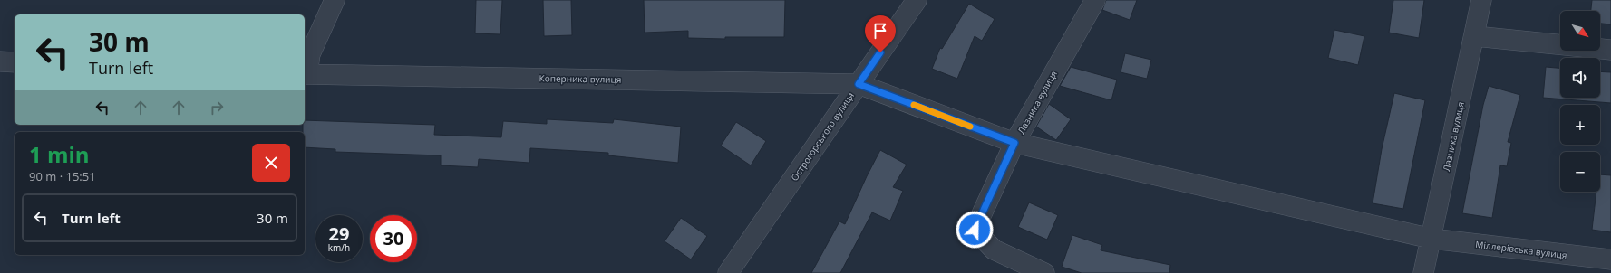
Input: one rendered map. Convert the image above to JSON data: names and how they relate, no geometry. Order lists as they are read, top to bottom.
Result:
{
  "streets": {
    "street": [
      "Коперника вулиця",
      "Лазника вулиця",
      "Острогорського вулиця",
      "Міллерівська вулиця"
    ]
  },
  "crossings": [
    ["Коперника вулиця", "Лазника вулиця"],
    ["Коперника вулиця", "Острогорського вулиця"],
    ["Коперника вулиця", "Міллерівська вулиця"],
    ["Лазника вулиця", "Міллерівська вулиця"]
  ],
  "north": "bottom right",
  "page": {
    "map_buttons": ["+", "−"],
    "turn": ["30 m", "Turn left"],
    "heading": ["1 min", "90 m · 15:51"],
    "list": [
      {
        "name": "Turn left",
        "value": "30 m"
      }
    ],
    "speed": "29 km/h",
    "limit": "30"
  }
}
